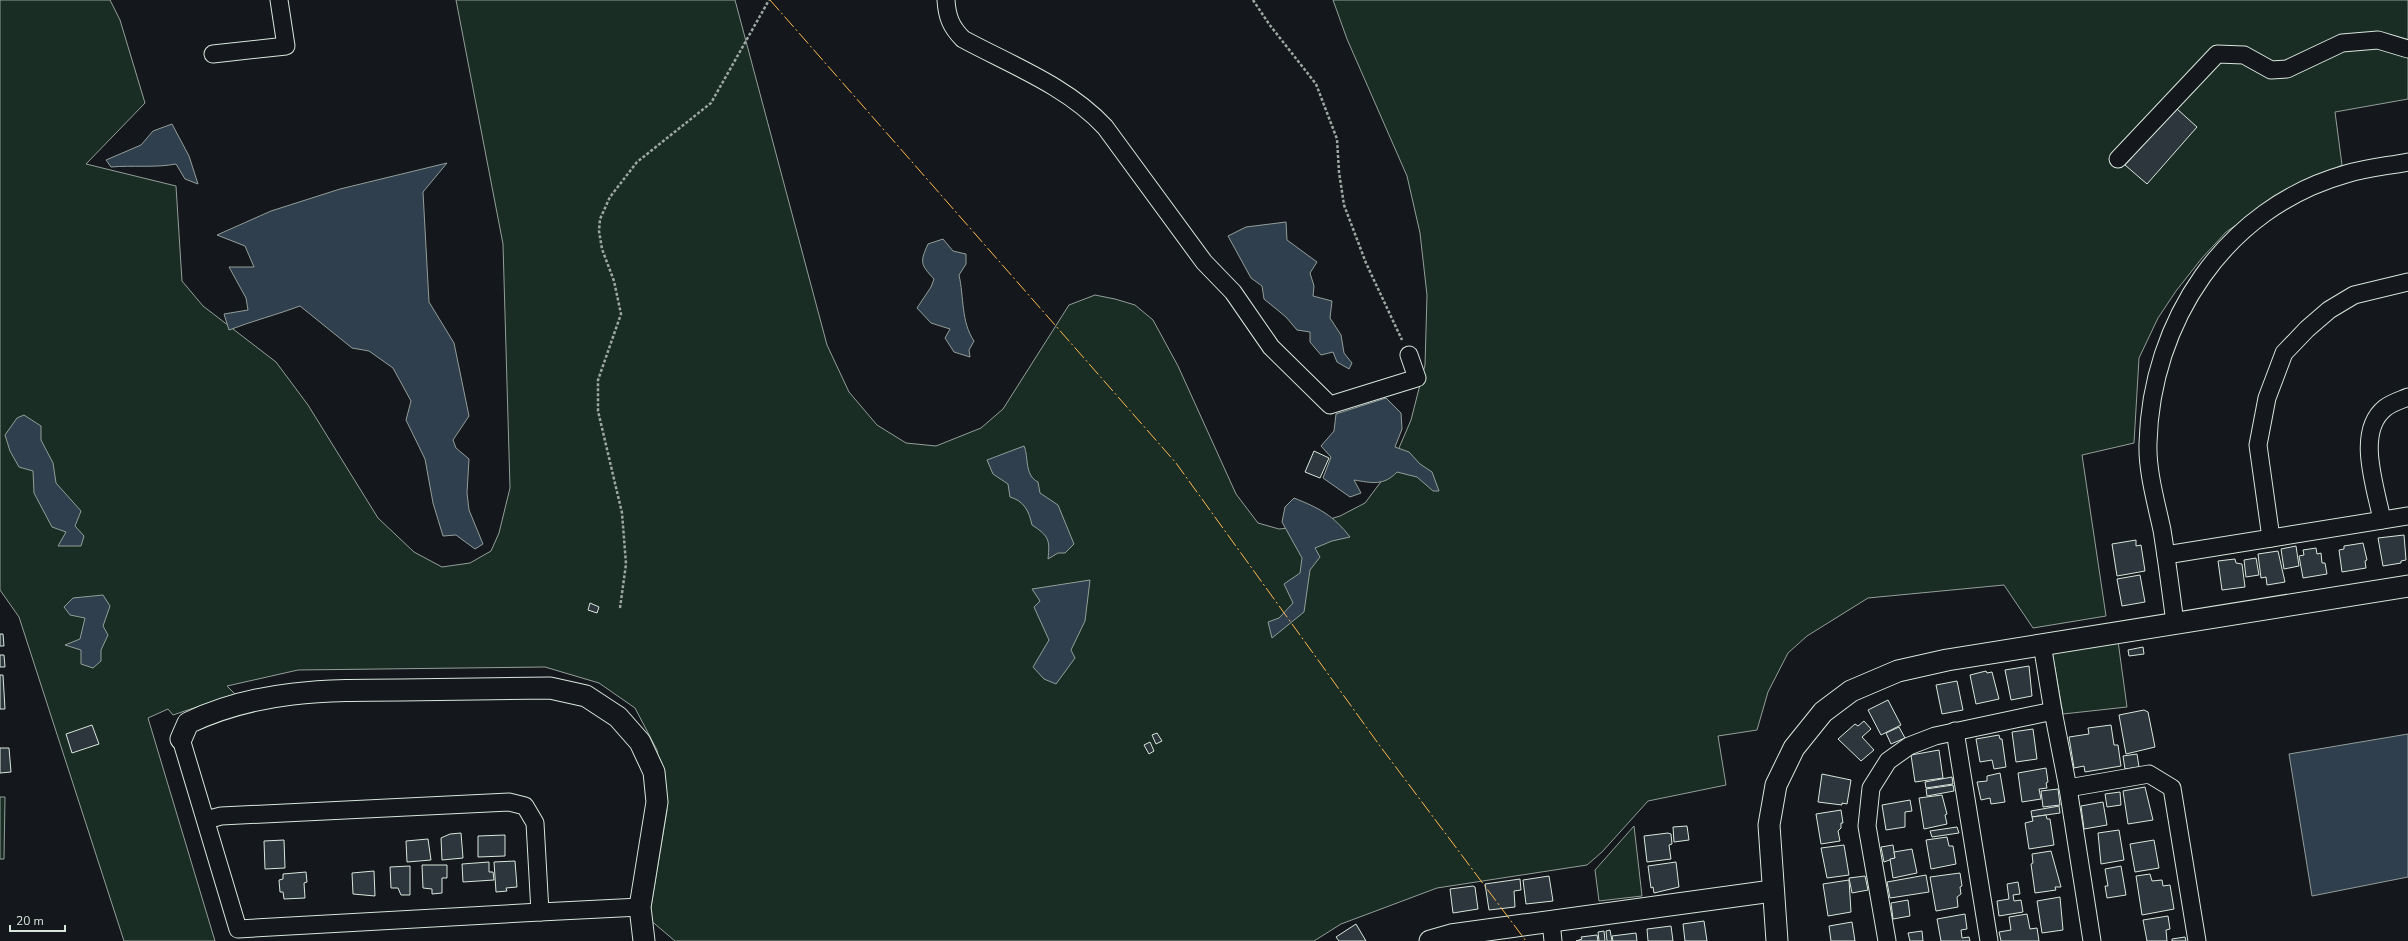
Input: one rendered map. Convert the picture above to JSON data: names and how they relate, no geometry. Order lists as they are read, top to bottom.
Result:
{
  "scale_bar": "20 m"
}
